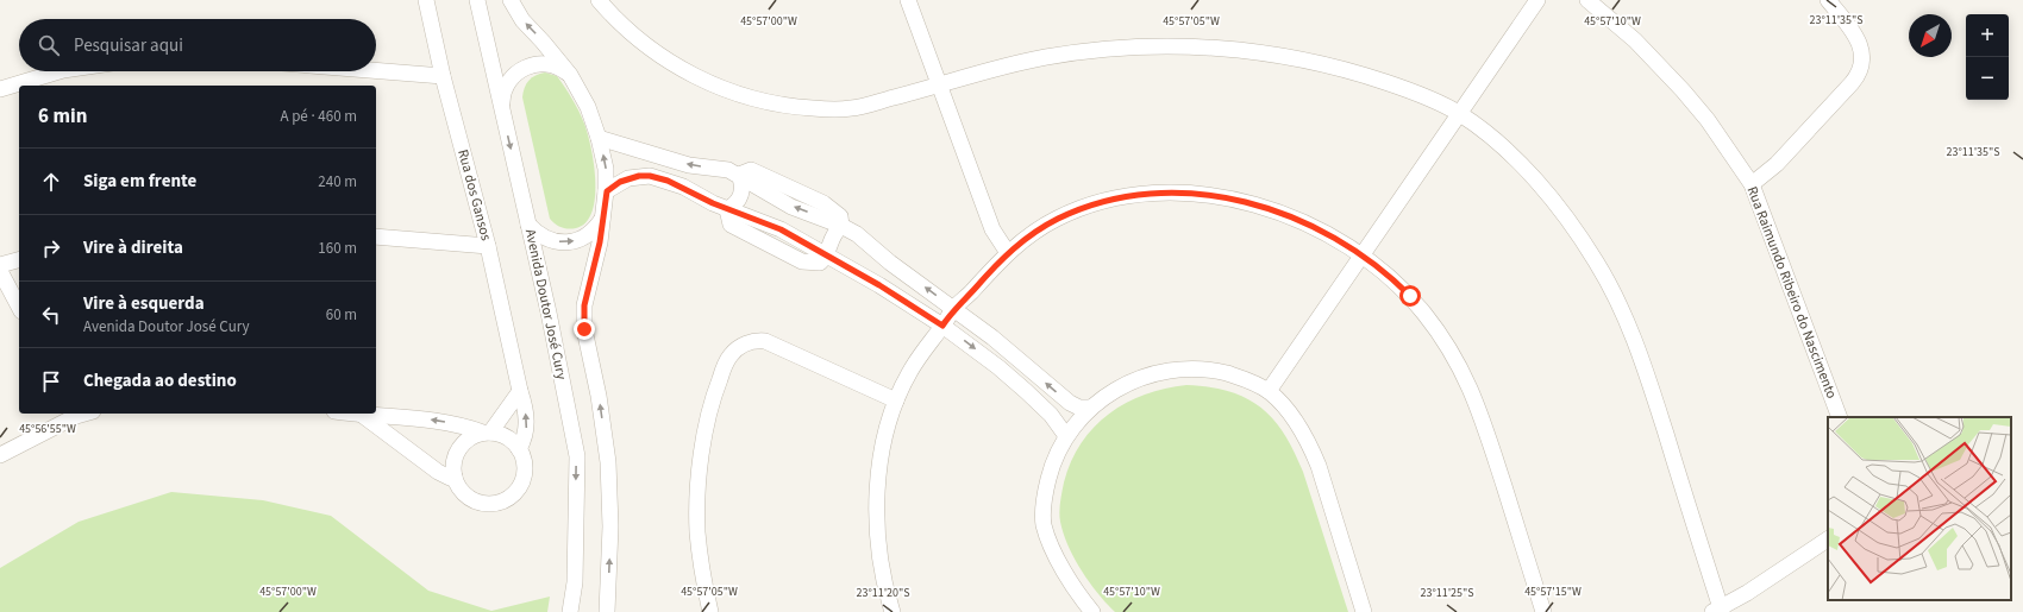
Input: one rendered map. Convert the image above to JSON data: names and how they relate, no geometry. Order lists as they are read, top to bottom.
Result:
{
  "streets": {
    "street": ["Rua dos Gansos", "Rua Raimundo Ribeiro do Nascimento", "Avenida Doutor José Cury"]
  },
  "north": "bottom left",
  "page": {
    "map_buttons": ["+", "−"],
    "search": "Pesquisar aqui",
    "heading": ["6 min", "A pé · 460 m"],
    "list": [
      ["Siga em frente", "240 m"],
      ["Vire à direita", "160 m"],
      ["Vire à esquerda", "Avenida Doutor José Cury", "60 m"],
      "Chegada ao destino"
    ]
  },
  "coordinates": [
    "23°11'35\"S",
    "45°57'00\"W",
    "45°57'05\"W",
    "45°57'10\"W",
    "45°56'55\"W",
    "45°57'15\"W",
    "23°11'20\"S",
    "23°11'25\"S"
  ]
}
